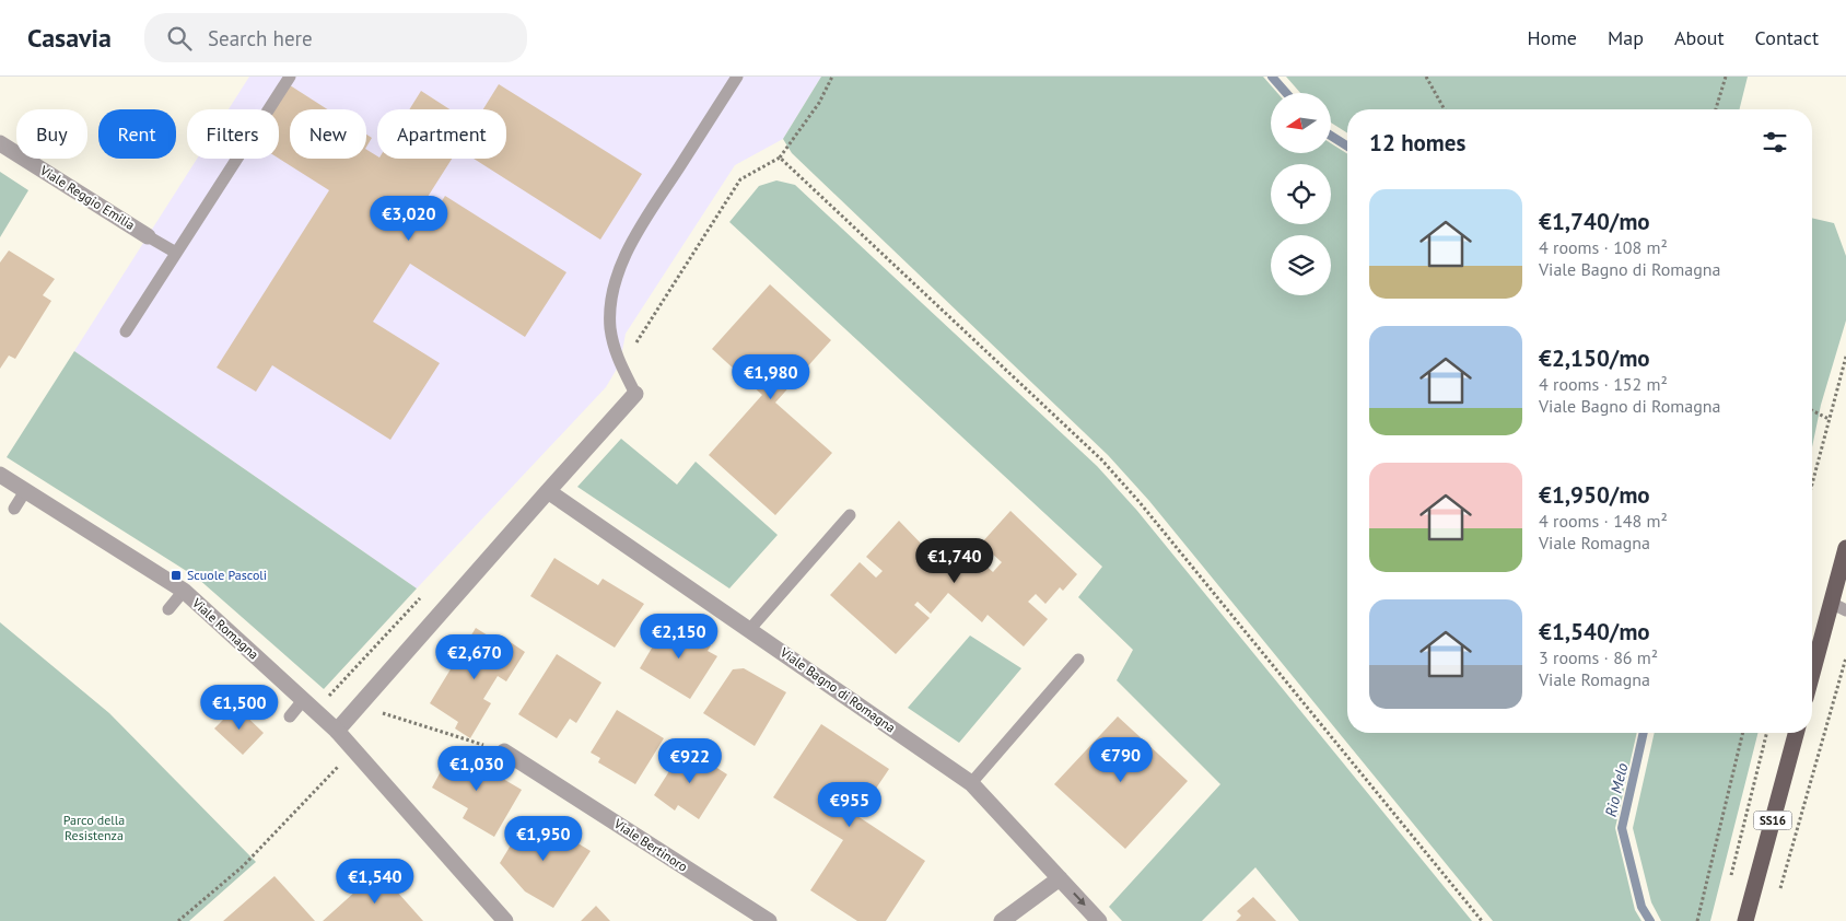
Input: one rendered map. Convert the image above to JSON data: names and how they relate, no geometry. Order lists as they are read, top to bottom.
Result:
{
  "streets": {
    "main road": ["SS16"],
    "street": [
      "Viale Reggio Emilia",
      "Viale Romagna",
      "Viale Bagno di Romagna",
      "Viale Bertinoro"
    ]
  },
  "water": ["Rio Melo"],
  "parks": ["Parco della Resistenza"],
  "places": {
    "transit": ["Scuole Pascoli"]
  },
  "north": "left",
  "page": {
    "header": "Casavia",
    "search": "Search here",
    "nav": [
      "Home",
      "Map",
      "About",
      "Contact"
    ],
    "chip": [
      "Buy",
      "Rent",
      "Filters",
      "New",
      "Apartment"
    ],
    "heading": "12 homes",
    "list": [
      {
        "name": "€1,740/mo",
        "note": "4 rooms · 108 m² · Viale Bagno di Romagna"
      },
      {
        "name": "€2,150/mo",
        "note": "4 rooms · 152 m² · Viale Bagno di Romagna"
      },
      {
        "name": "€1,950/mo",
        "note": "4 rooms · 148 m² · Viale Romagna"
      },
      {
        "name": "€1,540/mo",
        "note": "3 rooms · 86 m² · Viale Romagna"
      }
    ],
    "price": [
      "€3,020",
      "€1,980",
      "€1,740",
      "€2,150",
      "€2,670",
      "€1,500",
      "€790",
      "€922",
      "€1,030",
      "€955",
      "€1,950",
      "€1,540"
    ]
  }
}
